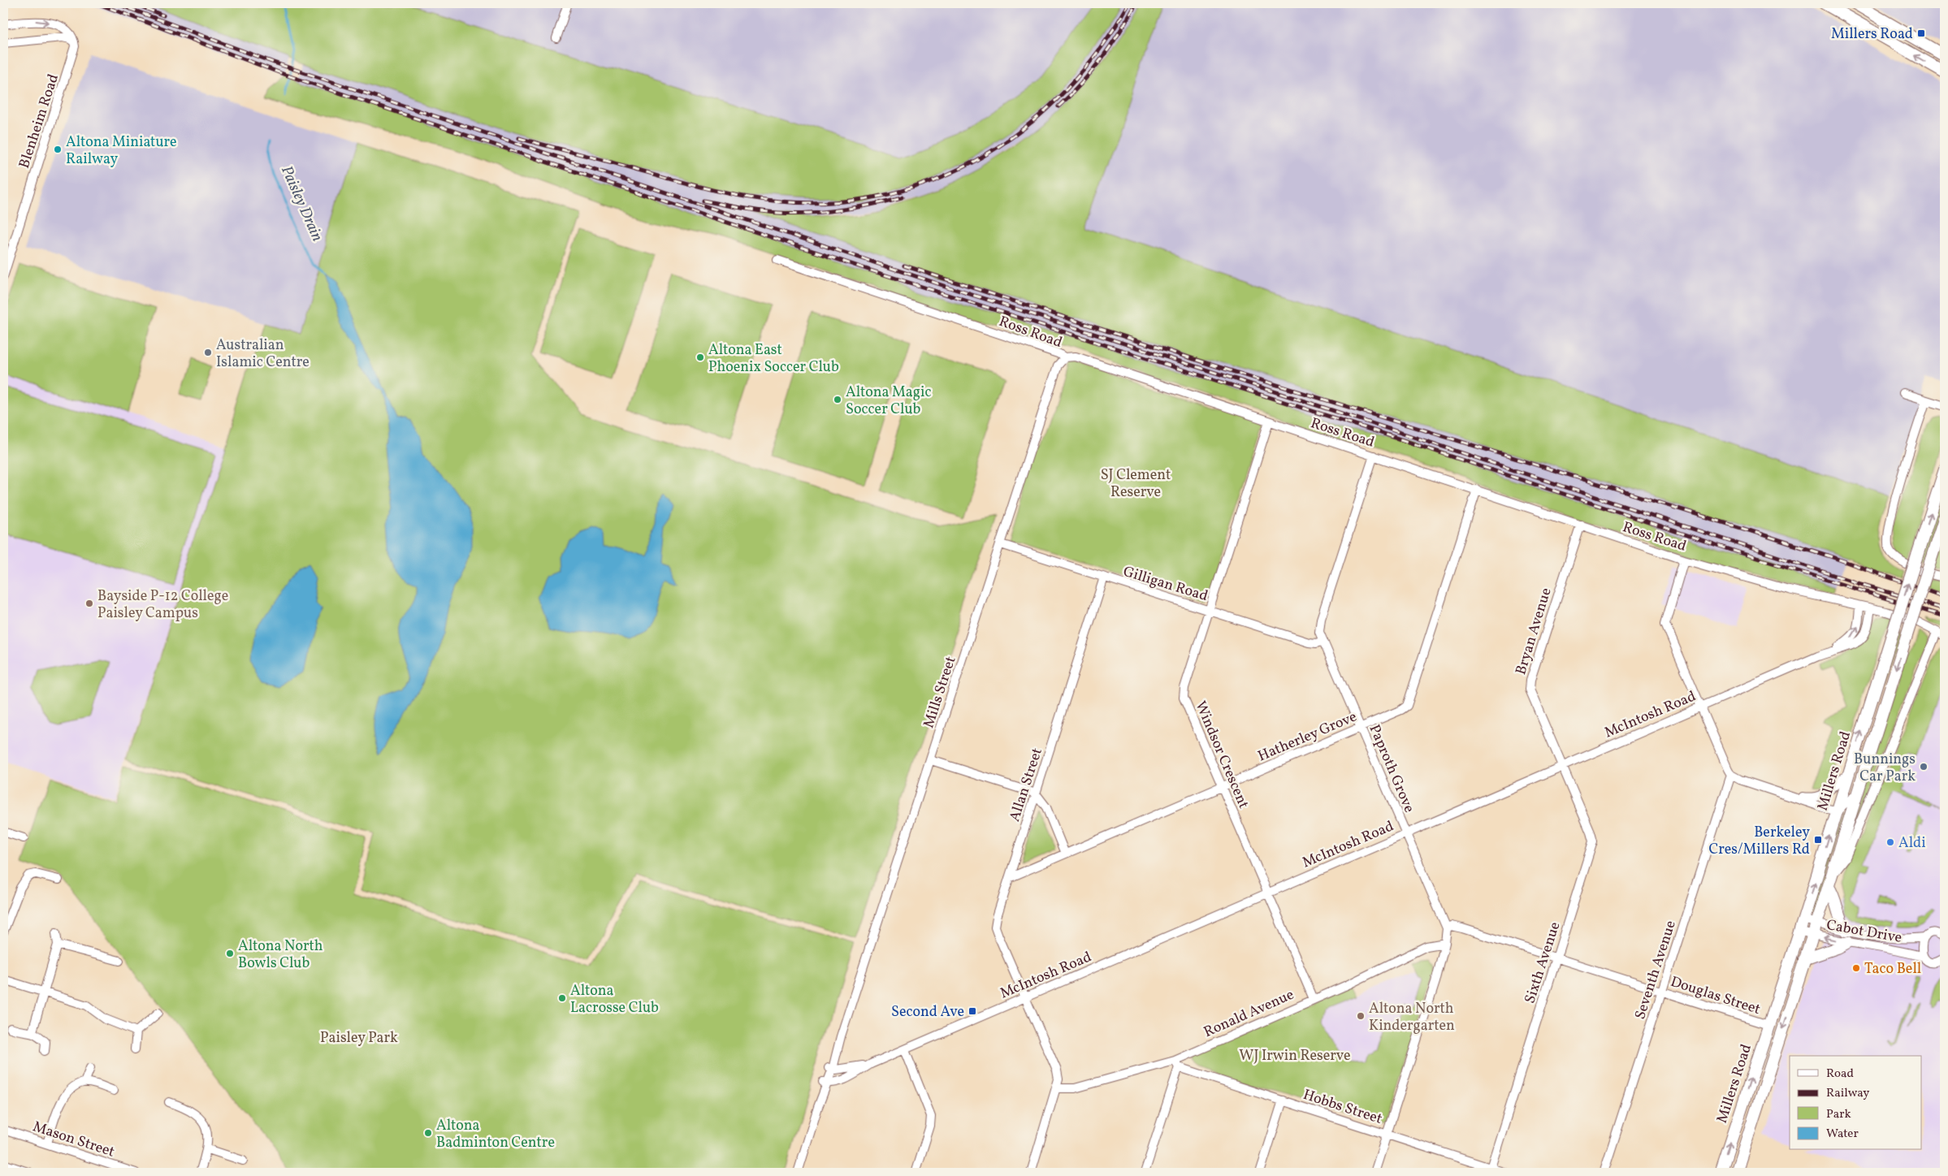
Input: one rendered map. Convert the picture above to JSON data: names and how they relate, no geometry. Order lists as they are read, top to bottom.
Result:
{
  "streets": {
    "main road": ["Millers Road"],
    "street": [
      "Blenheim Road",
      "Ross Road",
      "Gilligan Road",
      "Bryan Avenue",
      "Mills Street",
      "McIntosh Road",
      "Hatherley Grove",
      "Windsor Crescent",
      "Paproth Grove",
      "Allan Street",
      "Cabot Drive",
      "Sixth Avenue",
      "Seventh Avenue",
      "Douglas Street",
      "Ronald Avenue",
      "Hobbs Street",
      "Mason Street"
    ]
  },
  "crossings": [
    ["Ross Road", "Bryan Avenue"],
    ["Ross Road", "Mills Street"],
    ["Ross Road", "McIntosh Road"],
    ["Ross Road", "Hatherley Grove"],
    ["Ross Road", "Windsor Crescent"],
    ["Ross Road", "Paproth Grove"],
    ["Ross Road", "Millers Road"],
    ["Gilligan Road", "Mills Street"],
    ["Gilligan Road", "Windsor Crescent"],
    ["Gilligan Road", "Paproth Grove"],
    ["Gilligan Road", "Allan Street"],
    ["Bryan Avenue", "McIntosh Road"],
    ["Bryan Avenue", "Sixth Avenue"],
    ["Mills Street", "McIntosh Road"],
    ["McIntosh Road", "Windsor Crescent"],
    ["McIntosh Road", "Paproth Grove"],
    ["McIntosh Road", "Allan Street"],
    ["McIntosh Road", "Sixth Avenue"],
    ["Hatherley Grove", "Windsor Crescent"],
    ["Hatherley Grove", "Paproth Grove"],
    ["Hatherley Grove", "Allan Street"],
    ["Windsor Crescent", "Ronald Avenue"],
    ["Paproth Grove", "Douglas Street"],
    ["Millers Road", "Cabot Drive"],
    ["Millers Road", "Douglas Street"],
    ["Allan Street", "Ronald Avenue"],
    ["Sixth Avenue", "Douglas Street"],
    ["Sixth Avenue", "Hobbs Street"],
    ["Seventh Avenue", "Douglas Street"],
    ["Ronald Avenue", "Hobbs Street"]
  ],
  "water": ["Paisley Drain"],
  "parks": ["SJ Clement Reserve", "Paisley Park", "WJ Irwin Reserve"],
  "places": {
    "transit": ["Millers Road", "Berkeley Cres/Millers Rd", "Second Ave"],
    "other": [
      "Altona Miniature Railway",
      "Australian Islamic Centre",
      "Altona East Phoenix Soccer Club",
      "Altona Magic Soccer Club",
      "Bayside P-12 College Paisley Campus",
      "Bunnings Car Park",
      "Aldi",
      "Altona North Bowls Club",
      "Taco Bell",
      "Altona Lacrosse Club",
      "Altona North Kindergarten",
      "Altona Badminton Centre"
    ]
  },
  "legend": [
    "Road",
    "Railway",
    "Park",
    "Water"
  ]
}
